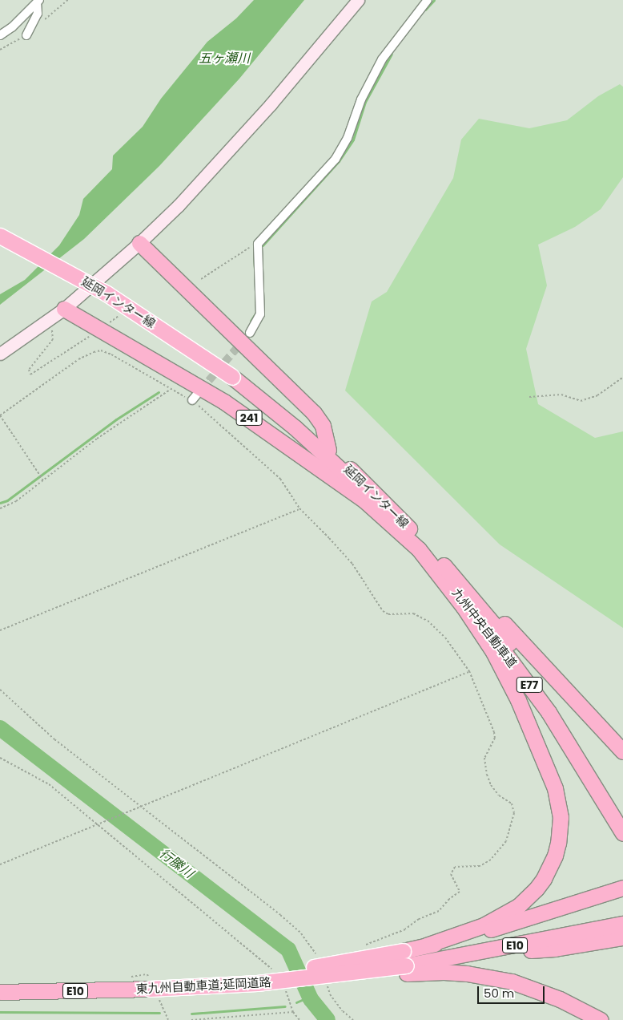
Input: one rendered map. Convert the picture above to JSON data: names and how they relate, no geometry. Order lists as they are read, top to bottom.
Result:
{
  "streets": {
    "highway": [
      "延岡インター線",
      "241",
      "九州中央自動車道",
      "E77",
      "E10",
      "東九州自動車道;延岡道路"
    ]
  },
  "crossings": [
    ["延岡インター線", "241"],
    ["延岡インター線", "九州中央自動車道"],
    ["241", "九州中央自動車道"]
  ],
  "water": ["五ヶ瀬川", "行縢川"],
  "scale_bar": "50 m"
}
